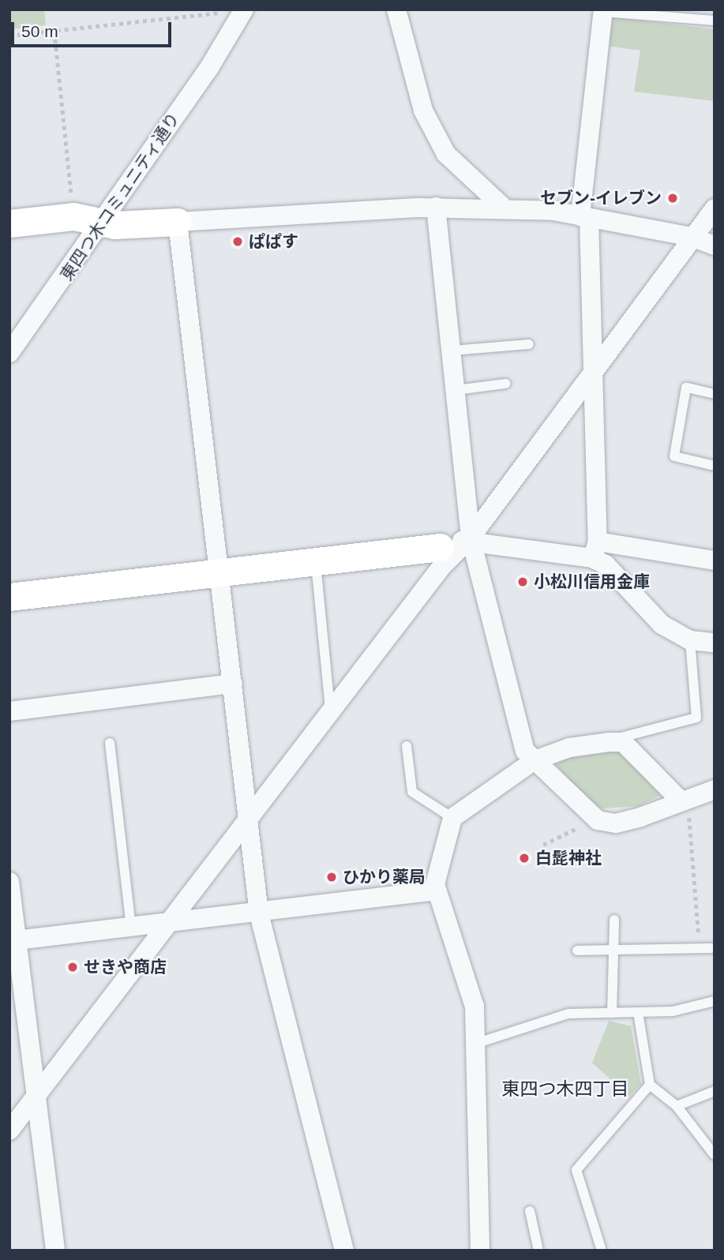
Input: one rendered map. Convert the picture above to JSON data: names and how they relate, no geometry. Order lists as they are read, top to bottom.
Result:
{
  "streets": {
    "street": ["東四つ木コミュニティ通り"]
  },
  "districts": ["東四つ木四丁目"],
  "places": [
    "セブン-イレブン",
    "ぱぱす",
    "小松川信用金庫",
    "白髭神社",
    "ひかり薬局",
    "せきや商店"
  ],
  "scale_bar": "50 m"
}
